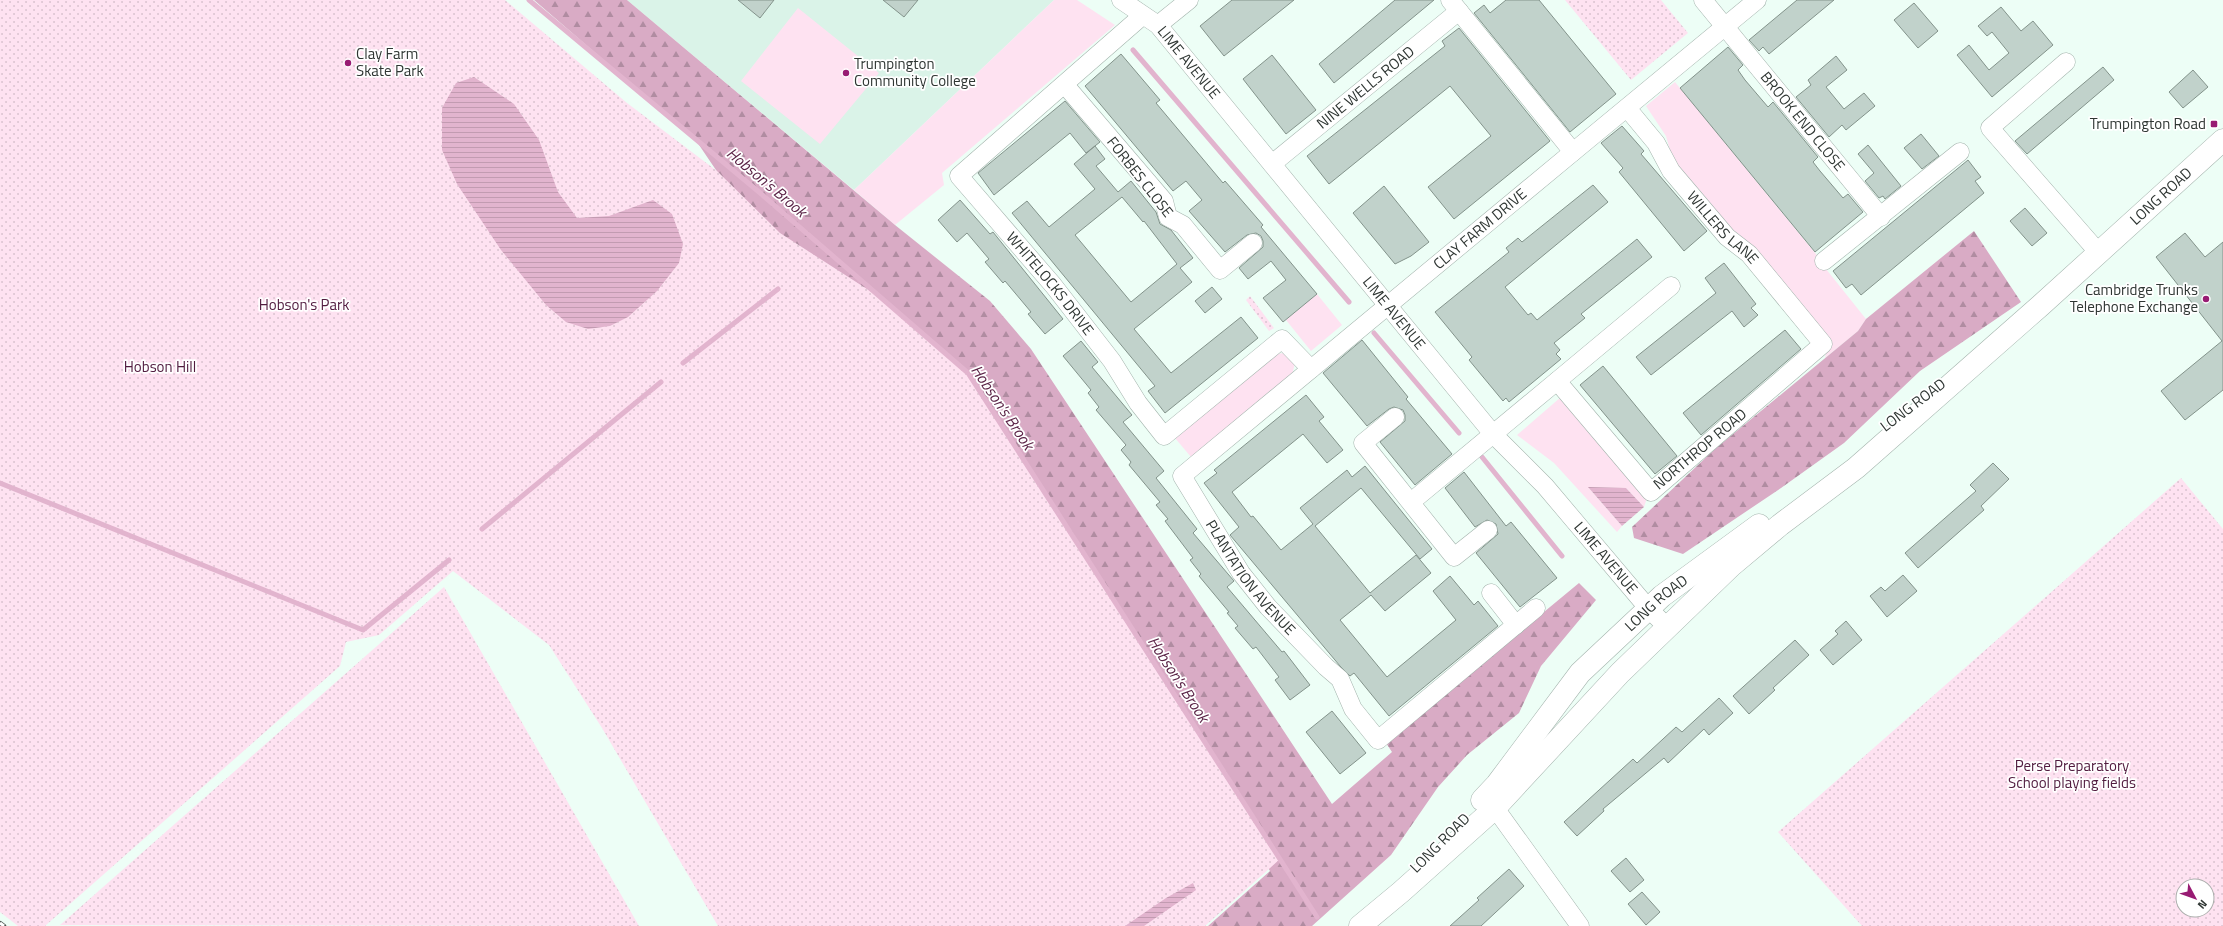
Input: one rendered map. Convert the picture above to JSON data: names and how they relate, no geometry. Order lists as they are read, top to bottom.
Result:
{
  "streets": {
    "main road": ["LONG ROAD"],
    "street": [
      "LIME AVENUE",
      "NINE WELLS ROAD",
      "BROOK END CLOSE",
      "FORBES CLOSE",
      "WILLERS LANE",
      "CLAY FARM DRIVE",
      "WHITELOCKS DRIVE",
      "NORTHROP ROAD",
      "PLANTATION AVENUE"
    ]
  },
  "crossings": [
    ["LIME AVENUE", "NINE WELLS ROAD"],
    ["LIME AVENUE", "LONG ROAD"],
    ["LIME AVENUE", "CLAY FARM DRIVE"],
    ["LIME AVENUE", "WHITELOCKS DRIVE"],
    ["LIME AVENUE", "PLANTATION AVENUE"],
    ["BROOK END CLOSE", "CLAY FARM DRIVE"],
    ["FORBES CLOSE", "WHITELOCKS DRIVE"],
    ["WILLERS LANE", "CLAY FARM DRIVE"],
    ["WILLERS LANE", "NORTHROP ROAD"],
    ["CLAY FARM DRIVE", "PLANTATION AVENUE"],
    ["WHITELOCKS DRIVE", "PLANTATION AVENUE"]
  ],
  "water": ["Hobson's Brook"],
  "parks": ["Hobson's Park", "Hobson Hill", "Perse Preparatory School playing fields"],
  "places": {
    "other": ["Clay Farm Skate Park", "Trumpington Community College", "Cambridge Trunks Telephone Exchange"],
    "transit": ["Trumpington Road"]
  },
  "north": "bottom right"
}
